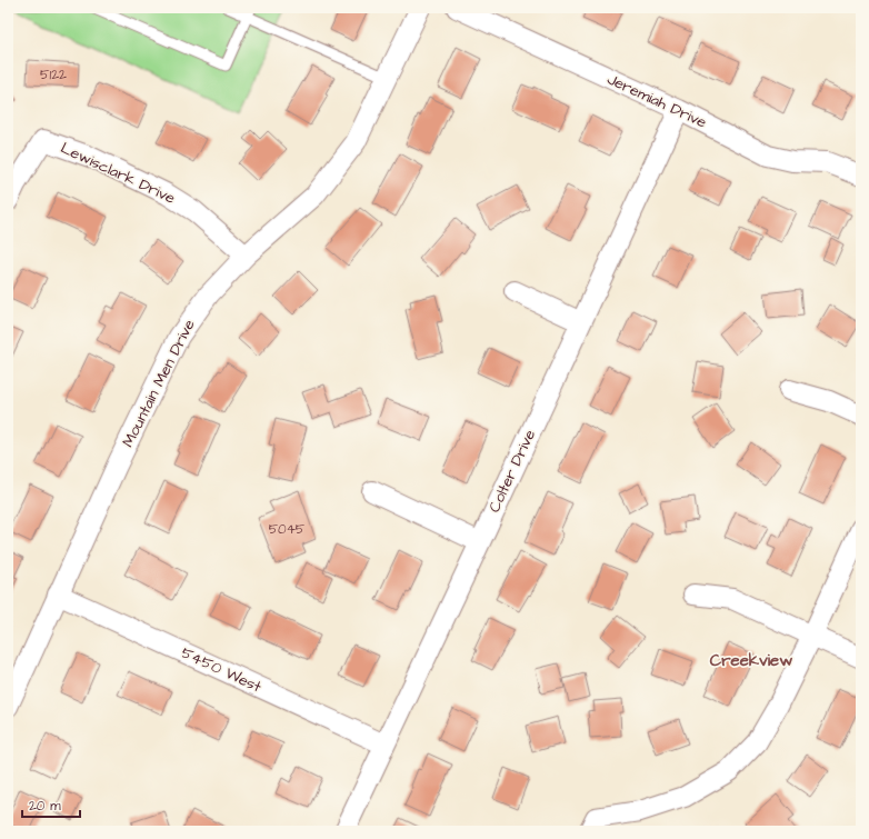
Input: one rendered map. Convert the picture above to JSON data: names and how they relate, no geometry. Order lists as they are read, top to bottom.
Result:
{
  "streets": {
    "street": [
      "Jeremiah Drive",
      "Lewisclark Drive",
      "Mountain Men Drive",
      "Colter Drive",
      "5450 West"
    ]
  },
  "crossings": [
    ["Jeremiah Drive", "Colter Drive"],
    ["Lewisclark Drive", "Mountain Men Drive"],
    ["Mountain Men Drive", "5450 West"],
    ["Colter Drive", "5450 West"]
  ],
  "districts": ["Creekview"],
  "house_numbers": ["5122", "5045"],
  "scale_bar": "20 m"
}
